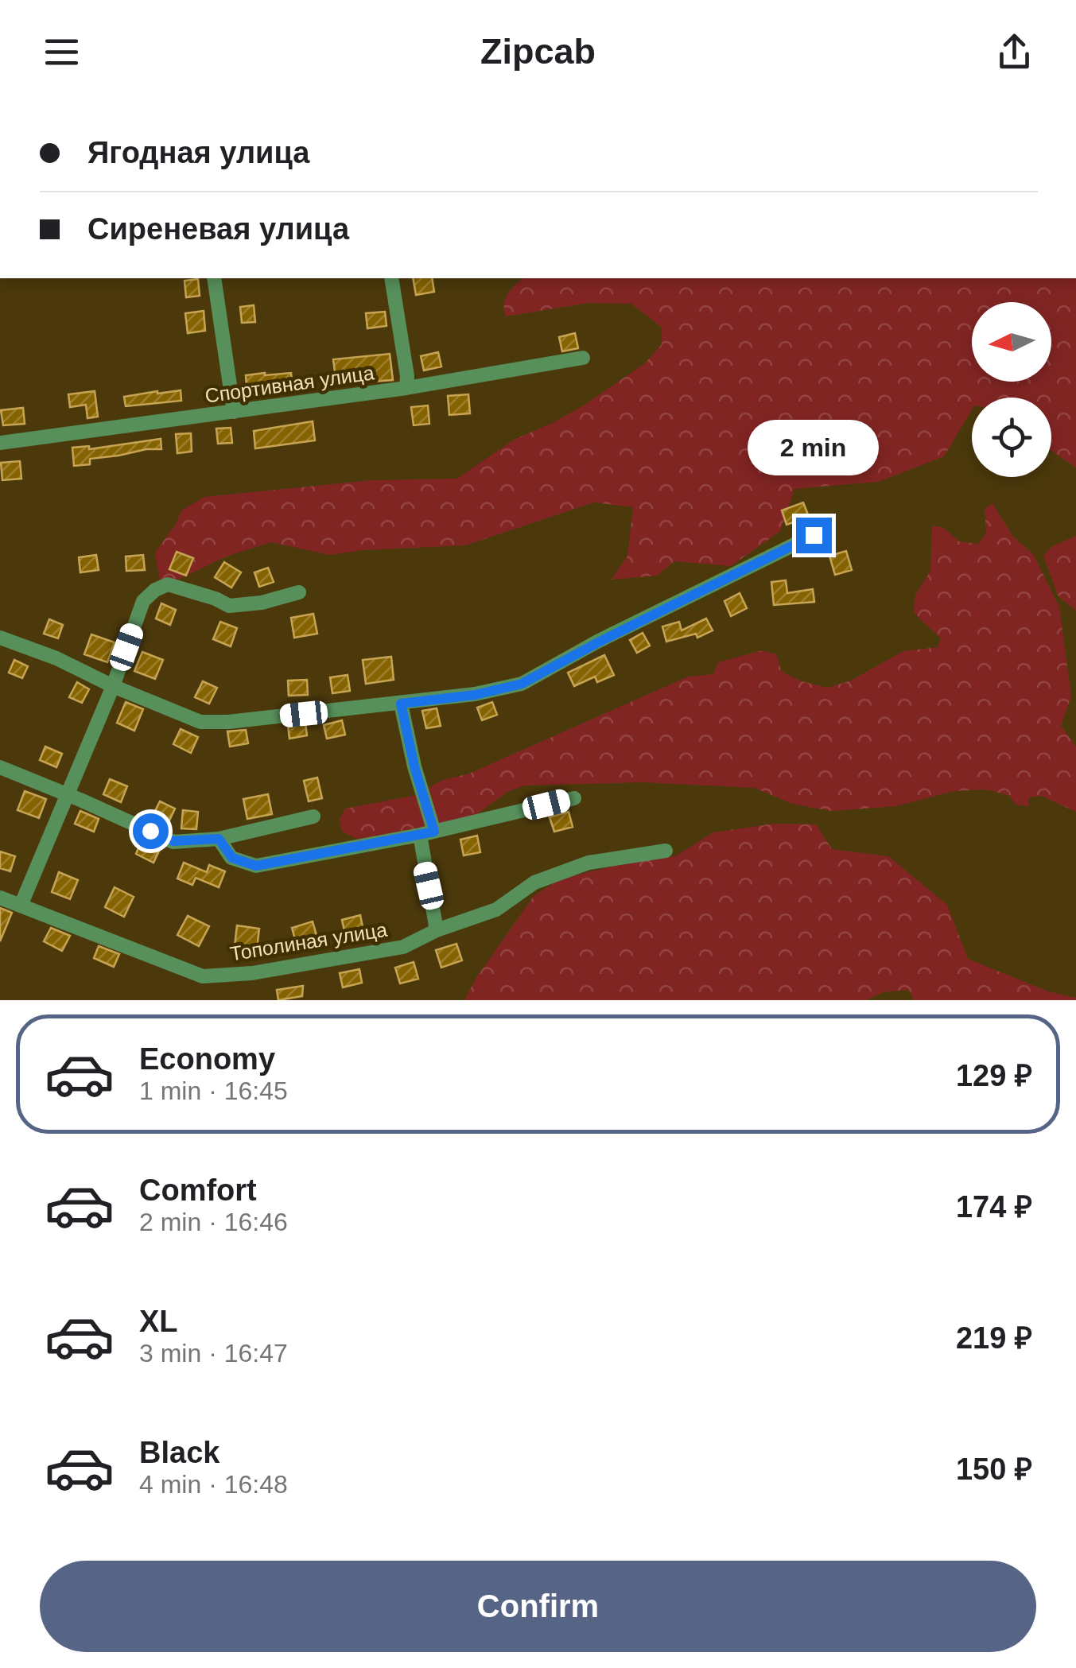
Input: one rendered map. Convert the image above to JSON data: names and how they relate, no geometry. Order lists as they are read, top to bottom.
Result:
{
  "streets": {
    "street": ["Спортивная улица", "Тополиная улица"]
  },
  "north": "left",
  "page": {
    "header": "Zipcab",
    "banner": ["Ягодная улица", "Сиреневая улица"],
    "bubble": "2 min",
    "list": [
      {
        "name": "Economy",
        "note": "1 min · 16:45",
        "value": "129 ₽"
      },
      {
        "name": "Comfort",
        "note": "2 min · 16:46",
        "value": "174 ₽"
      },
      {
        "name": "XL",
        "note": "3 min · 16:47",
        "value": "219 ₽"
      },
      {
        "name": "Black",
        "note": "4 min · 16:48",
        "value": "150 ₽"
      }
    ],
    "buttons": "Confirm"
  }
}
